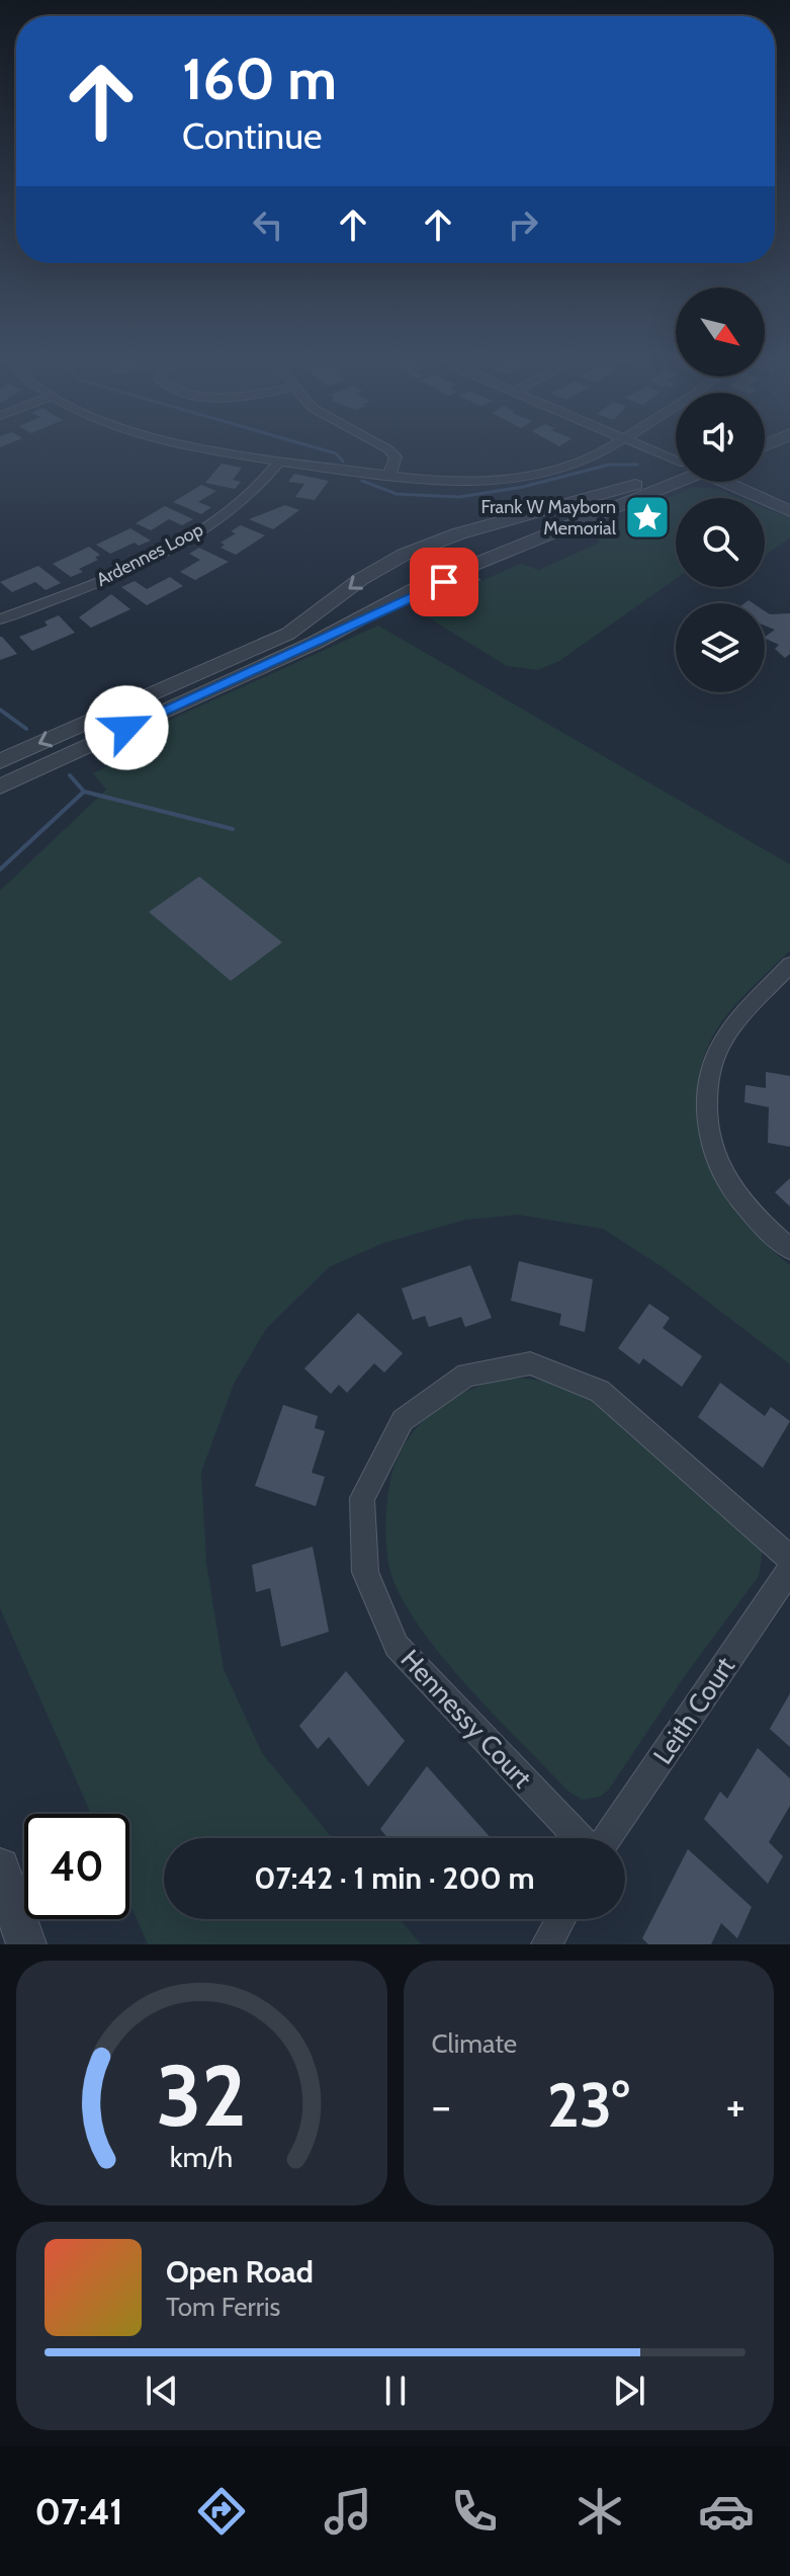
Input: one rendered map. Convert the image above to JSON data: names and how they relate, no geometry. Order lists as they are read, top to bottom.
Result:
{
  "streets": {
    "street": ["Ardennes Loop", "Leith Court", "Hennessy Court"]
  },
  "places": {
    "place": ["Frank W Mayborn Memorial"]
  },
  "north": "bottom right",
  "page": {
    "turn": ["160 m", "Continue"],
    "limit": "40",
    "trip": "07:42 · 1 min · 200 m",
    "tile": "Climate",
    "heat": ["−", "23°", "+"],
    "song": ["Open Road", "Tom Ferris"],
    "tabs": "07:41",
    "gauge": ["32", "km/h"]
  }
}
